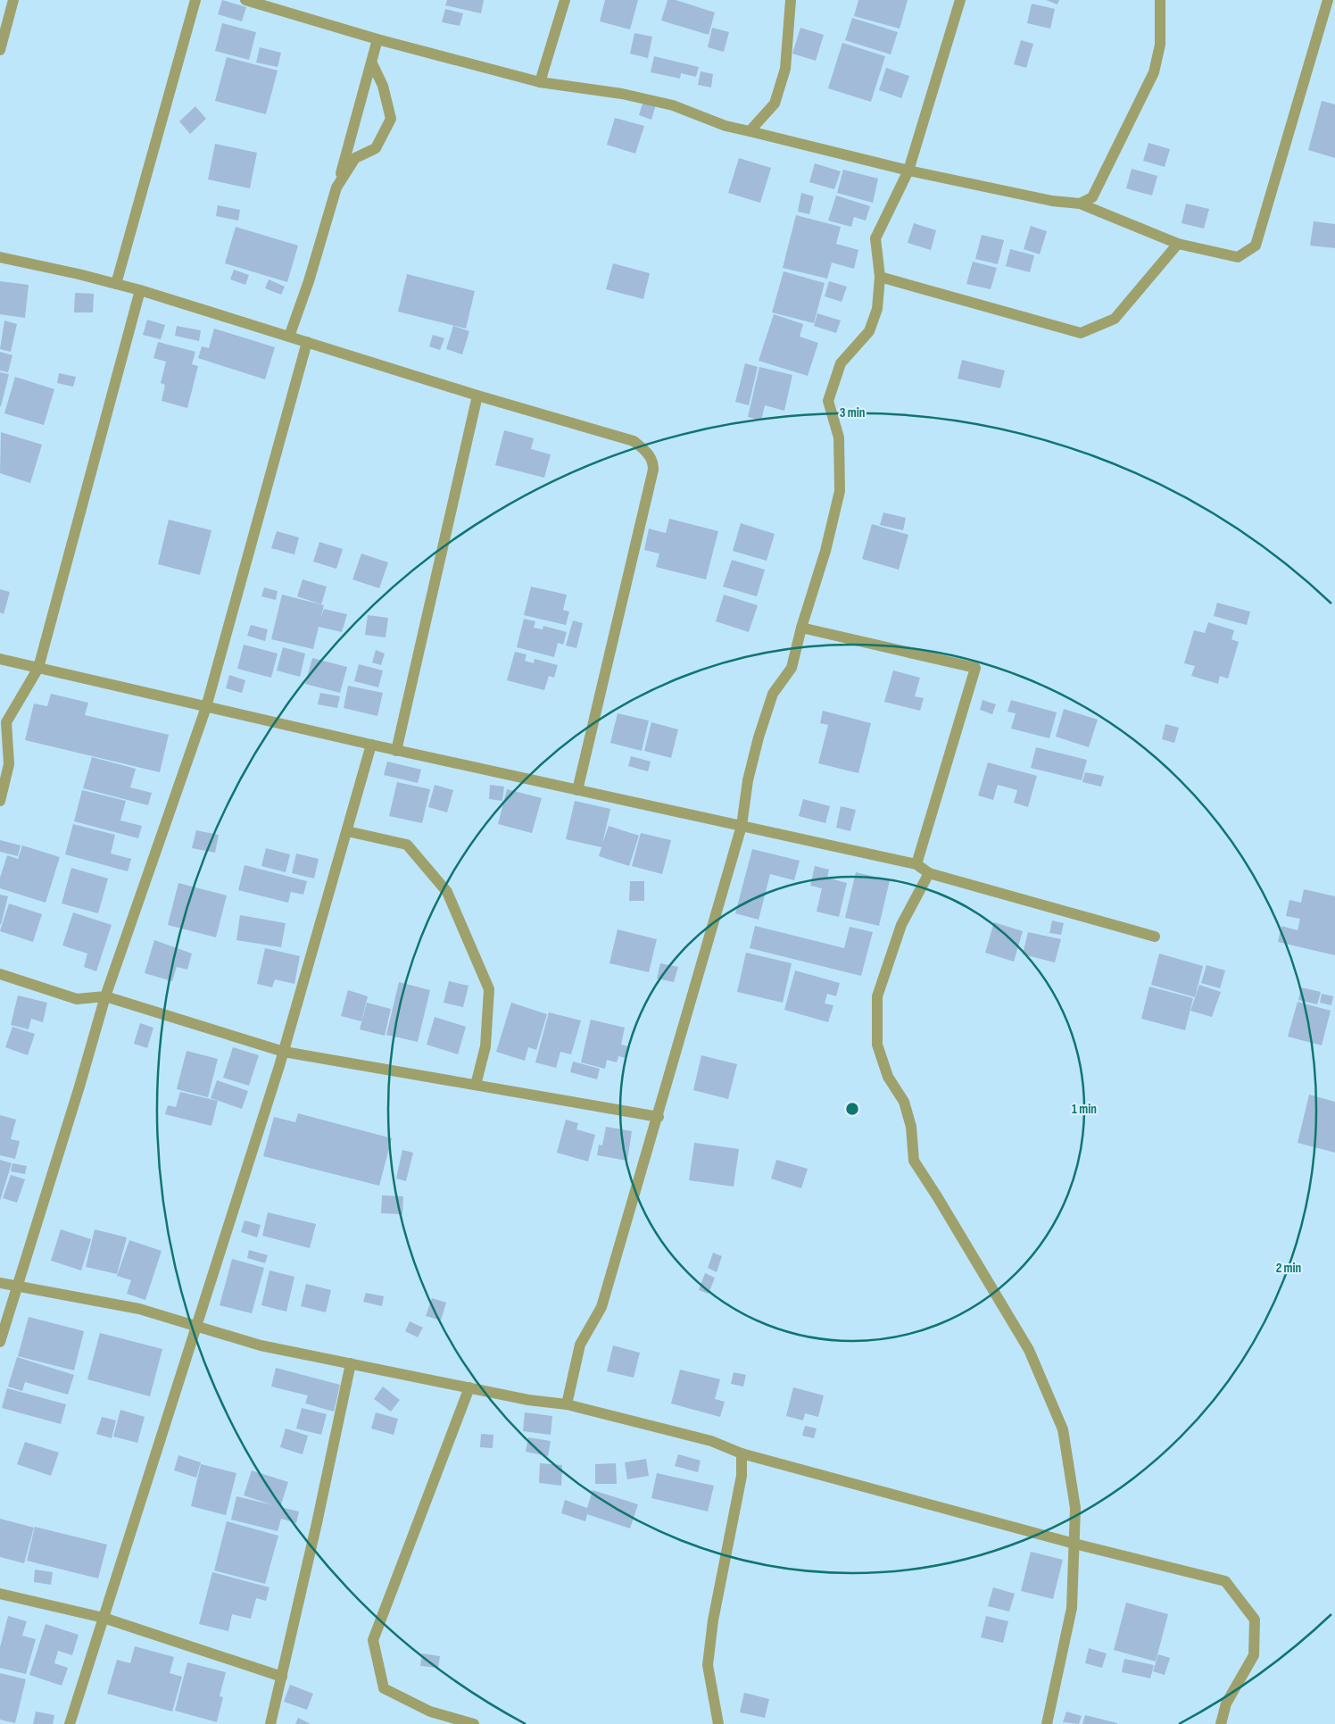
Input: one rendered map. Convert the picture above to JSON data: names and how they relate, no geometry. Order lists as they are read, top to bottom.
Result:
{
  "rings": ["3 min", "1 min", "2 min"]
}
